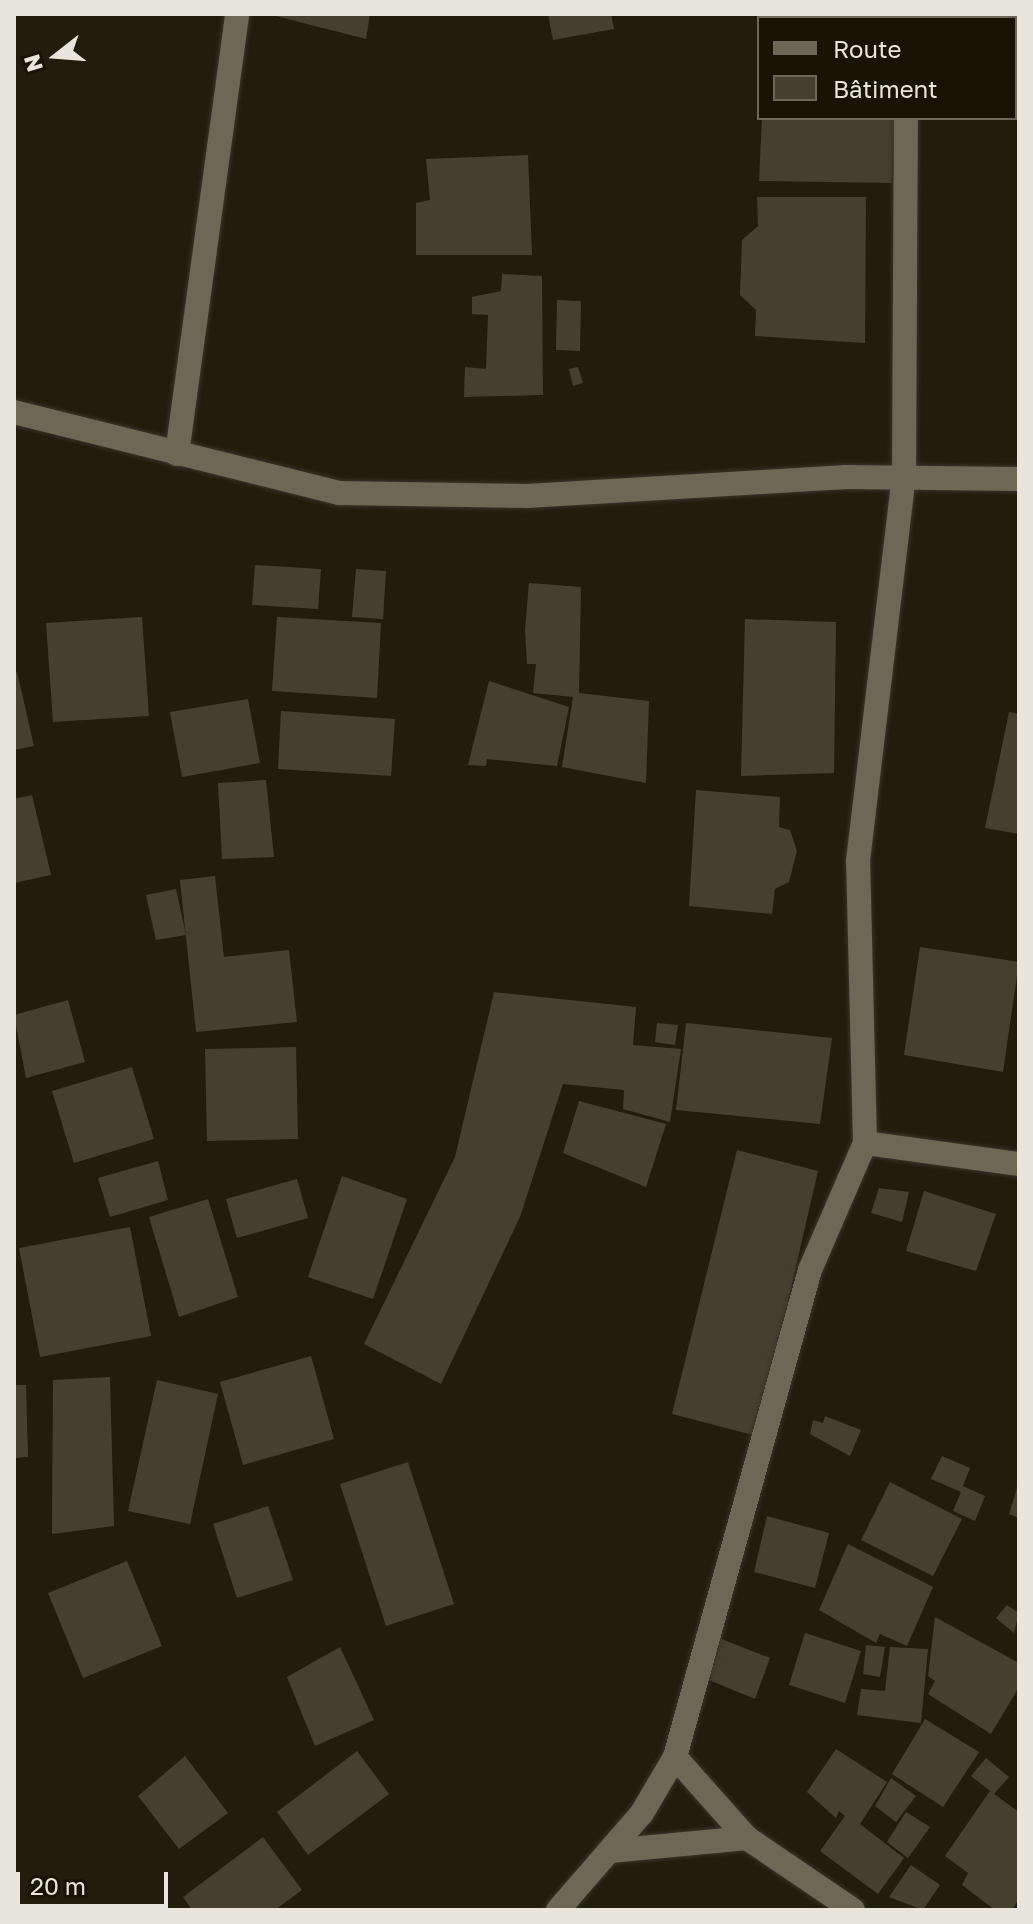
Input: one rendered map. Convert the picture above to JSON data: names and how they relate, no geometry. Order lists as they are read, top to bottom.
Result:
{
  "legend": ["Route", "Bâtiment"],
  "scale_bar": "20 m",
  "north": "left"
}
